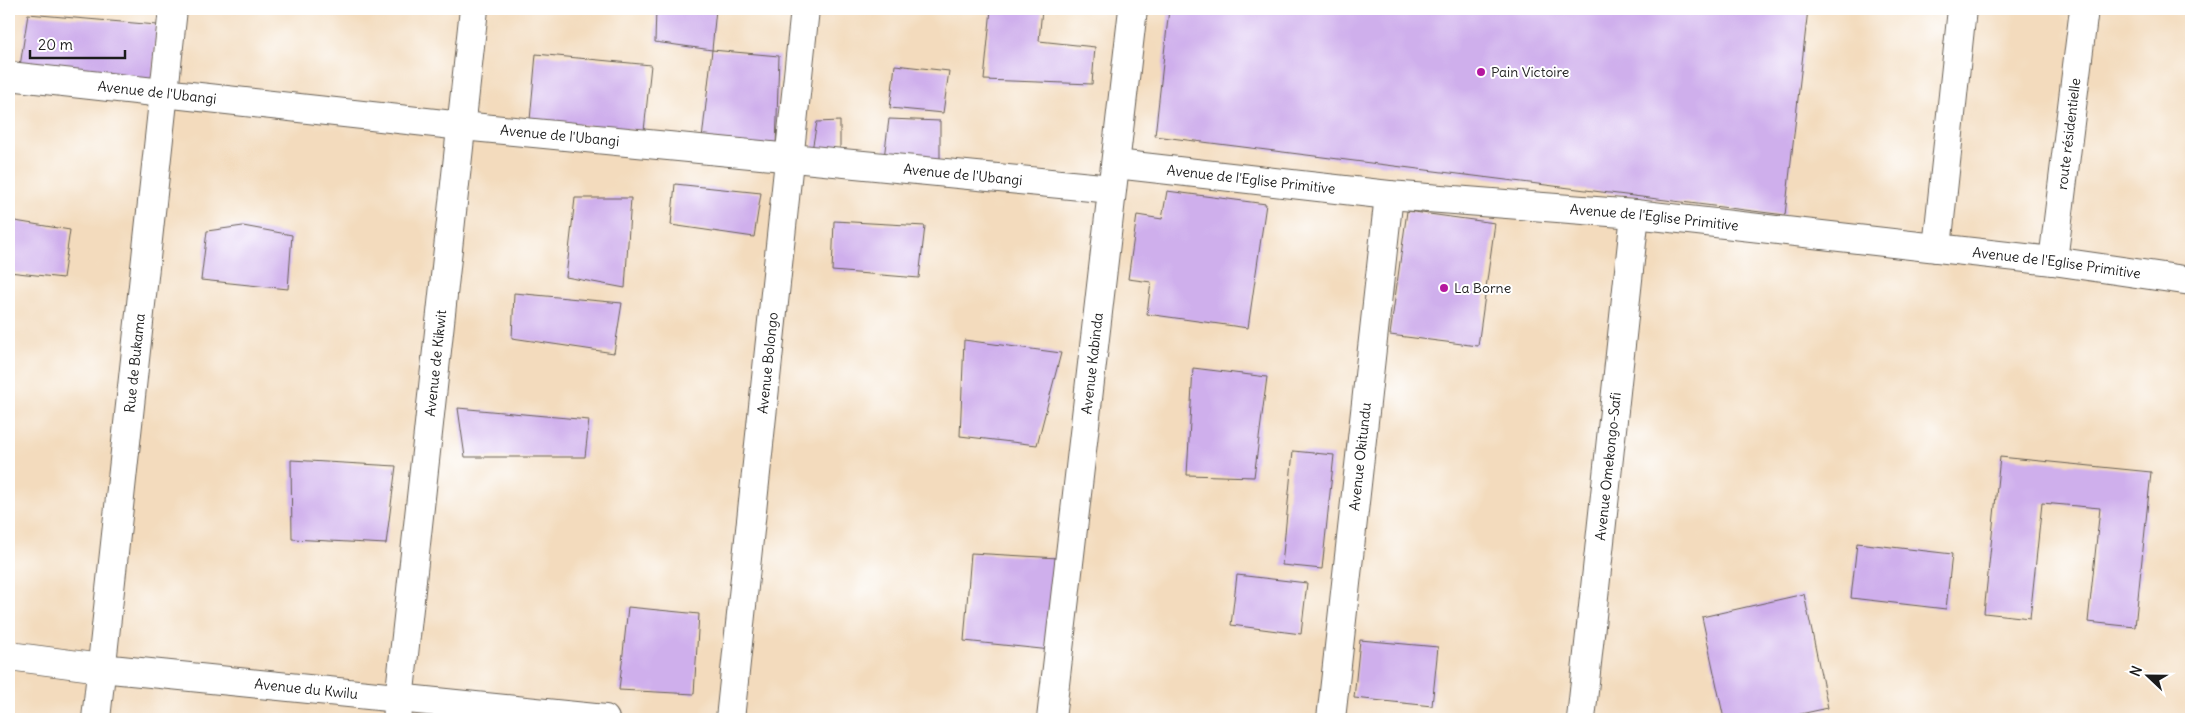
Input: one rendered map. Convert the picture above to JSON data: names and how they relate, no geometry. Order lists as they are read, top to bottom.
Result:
{
  "streets": {
    "street": [
      "Avenue de l'Ubangi",
      "route résidentielle",
      "Avenue de l'Eglise Primitive",
      "Rue de Bukama",
      "Avenue de Kikwit",
      "Avenue Bolongo",
      "Avenue Kabinda",
      "Avenue Okitundu",
      "Avenue Omekongo-Safi",
      "Avenue du Kwilu"
    ]
  },
  "crossings": [
    ["Avenue de l'Ubangi", "Avenue de l'Eglise Primitive"],
    ["Avenue de l'Ubangi", "Rue de Bukama"],
    ["Avenue de l'Ubangi", "Avenue de Kikwit"],
    ["Avenue de l'Ubangi", "Avenue Bolongo"],
    ["Avenue de l'Ubangi", "Avenue Kabinda"],
    ["route résidentielle", "Avenue de l'Eglise Primitive"],
    ["Avenue de l'Eglise Primitive", "Avenue Kabinda"],
    ["Avenue de l'Eglise Primitive", "Avenue Okitundu"],
    ["Avenue de l'Eglise Primitive", "Avenue Omekongo-Safi"],
    ["Rue de Bukama", "Avenue du Kwilu"],
    ["Avenue de Kikwit", "Avenue du Kwilu"]
  ],
  "places": ["Pain Victoire", "La Borne"],
  "scale_bar": "20 m",
  "north": "left"
}
